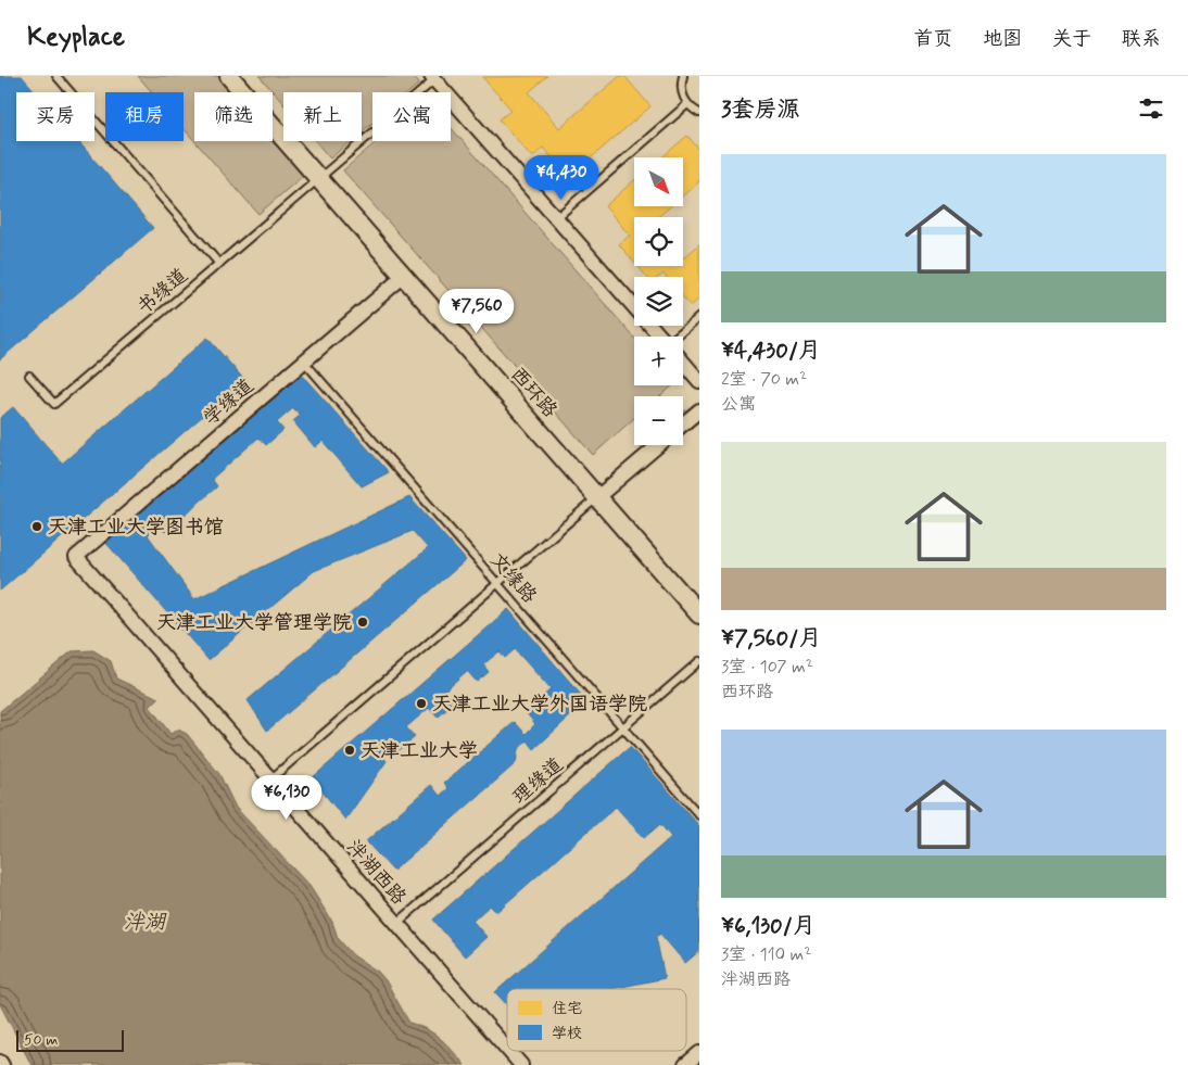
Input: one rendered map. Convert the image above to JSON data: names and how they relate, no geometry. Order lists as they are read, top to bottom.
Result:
{
  "streets": {
    "street": ["西环路", "学缘道", "泮湖西路"],
    "lane": ["书缘道", "文缘路", "理缘道"]
  },
  "crossings": [
    ["书缘道", "西环路"],
    ["西环路", "学缘道"],
    ["学缘道", "文缘路"],
    ["学缘道", "泮湖西路"],
    ["文缘路", "理缘道"],
    ["理缘道", "泮湖西路"]
  ],
  "water": ["泮湖"],
  "places": [
    "天津工业大学图书馆",
    "天津工业大学管理学院",
    "天津工业大学外国语学院",
    "天津工业大学"
  ],
  "legend": ["住宅", "学校"],
  "scale_bar": "50 m",
  "north": "bottom right",
  "page": {
    "header": "Keyplace",
    "nav": [
      "首页",
      "地图",
      "关于",
      "联系"
    ],
    "heading": "3套房源",
    "chip": [
      "买房",
      "租房",
      "筛选",
      "新上",
      "公寓"
    ],
    "list": [
      {
        "name": "¥4,430/月",
        "note": "2室 · 70 m² · 公寓"
      },
      {
        "name": "¥7,560/月",
        "note": "3室 · 107 m² · 西环路"
      },
      {
        "name": "¥6,130/月",
        "note": "3室 · 110 m² · 泮湖西路"
      }
    ],
    "price": ["¥4,430", "¥7,560", "¥6,130"],
    "map_buttons": ["+", "−"],
    "scale": "50 m"
  }
}
